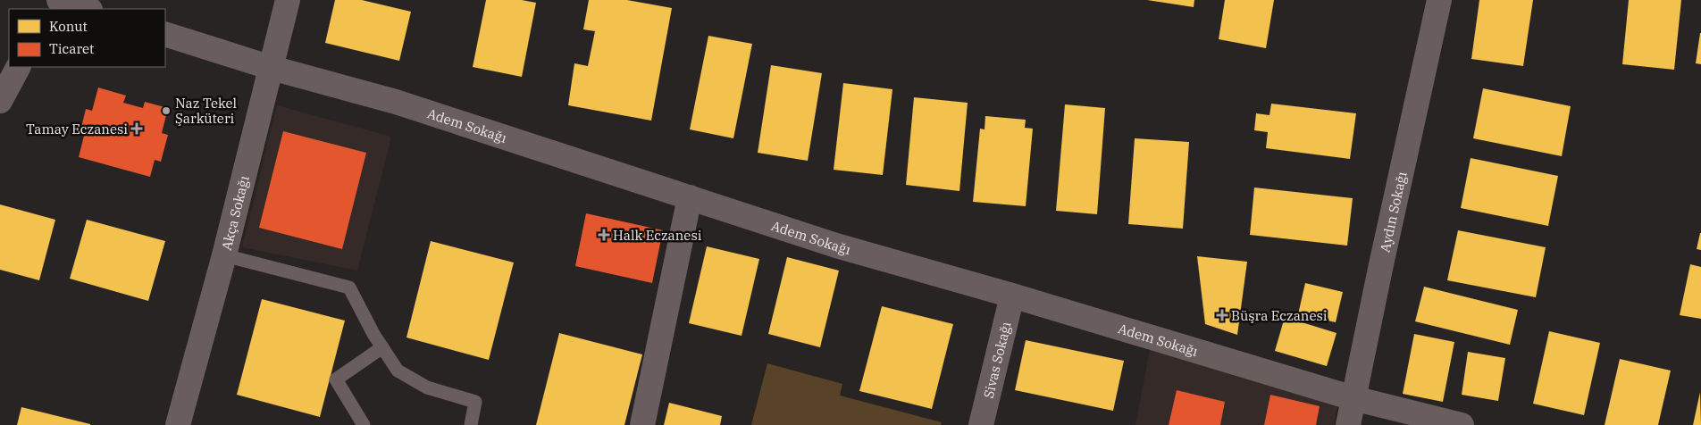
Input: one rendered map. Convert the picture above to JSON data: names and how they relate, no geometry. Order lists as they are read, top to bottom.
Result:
{
  "streets": {
    "street": [
      "Adem Sokağı",
      "Aydın Sokağı",
      "Akça Sokağı",
      "Sivas Sokağı"
    ]
  },
  "crossings": [
    ["Adem Sokağı", "Aydın Sokağı"],
    ["Adem Sokağı", "Akça Sokağı"],
    ["Adem Sokağı", "Sivas Sokağı"]
  ],
  "places": {
    "other": ["Naz Tekel Şarküteri"],
    "health": ["Tamay Eczanesi", "Halk Eczanesi", "Büşra Eczanesi"]
  },
  "legend": ["Konut", "Ticaret"]
}
